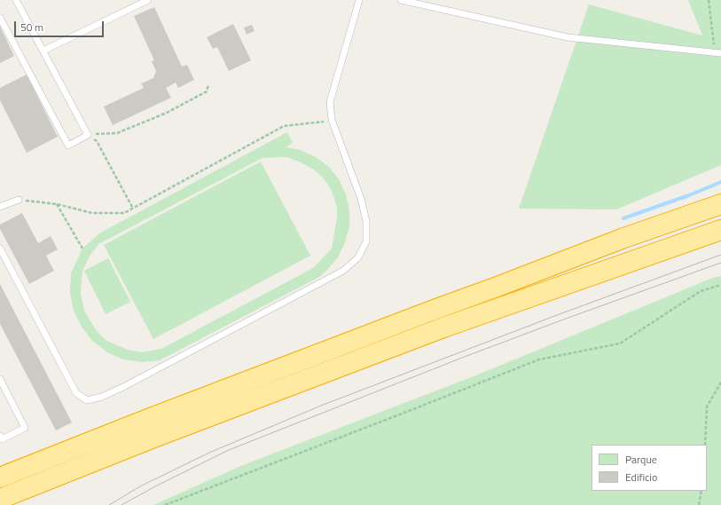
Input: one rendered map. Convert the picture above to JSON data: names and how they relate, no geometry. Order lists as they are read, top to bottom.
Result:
{
  "legend": ["Parque", "Edificio"],
  "scale_bar": "50 m"
}
